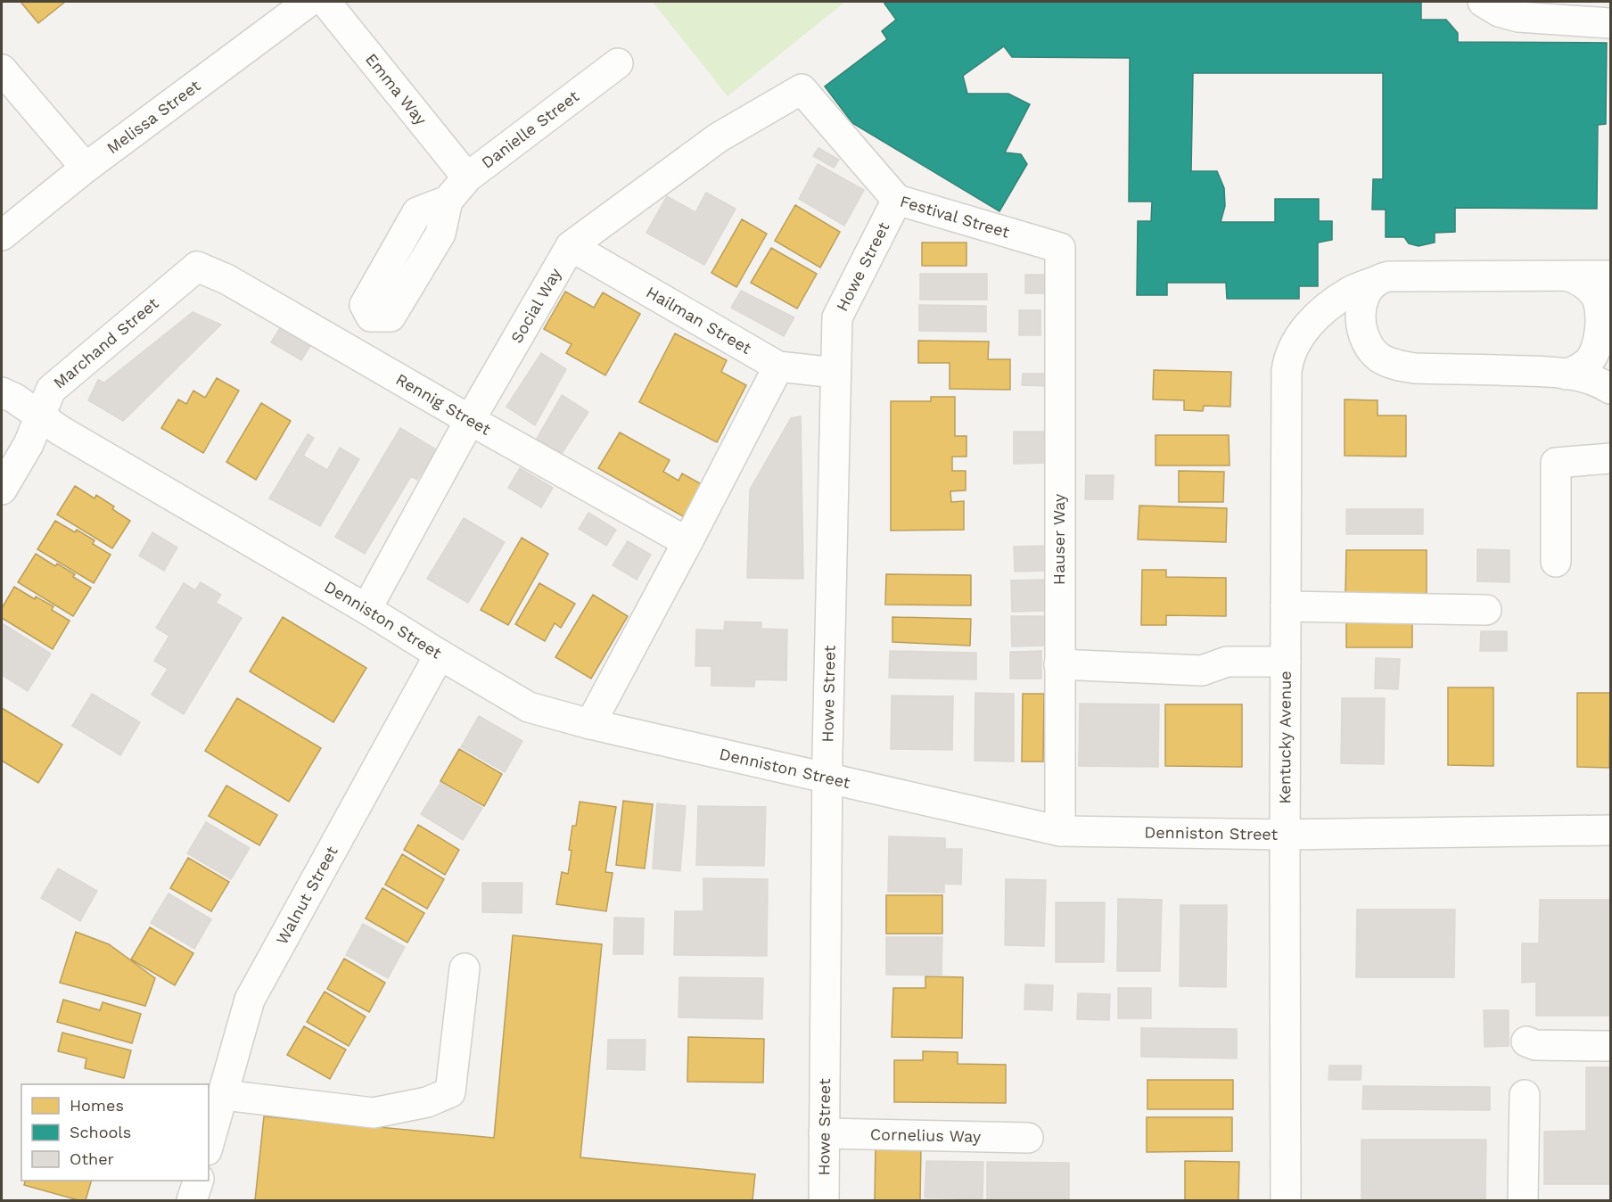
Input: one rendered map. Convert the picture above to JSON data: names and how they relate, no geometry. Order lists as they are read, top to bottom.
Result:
{
  "streets": {
    "street": [
      "Emma Way",
      "Melissa Street",
      "Danielle Street",
      "Festival Street",
      "Howe Street",
      "Social Way",
      "Hailman Street",
      "Marchand Street",
      "Rennig Street",
      "Hauser Way",
      "Denniston Street",
      "Kentucky Avenue",
      "Walnut Street",
      "Cornelius Way"
    ]
  },
  "crossings": [
    ["Emma Way", "Danielle Street"],
    ["Festival Street", "Howe Street"],
    ["Festival Street", "Social Way"],
    ["Festival Street", "Hauser Way"],
    ["Howe Street", "Hailman Street"],
    ["Howe Street", "Denniston Street"],
    ["Howe Street", "Cornelius Way"],
    ["Social Way", "Hailman Street"],
    ["Social Way", "Rennig Street"],
    ["Social Way", "Denniston Street"],
    ["Marchand Street", "Rennig Street"],
    ["Marchand Street", "Denniston Street"],
    ["Hauser Way", "Denniston Street"],
    ["Denniston Street", "Kentucky Avenue"],
    ["Denniston Street", "Walnut Street"]
  ],
  "legend": ["Homes", "Schools", "Other"]
}
